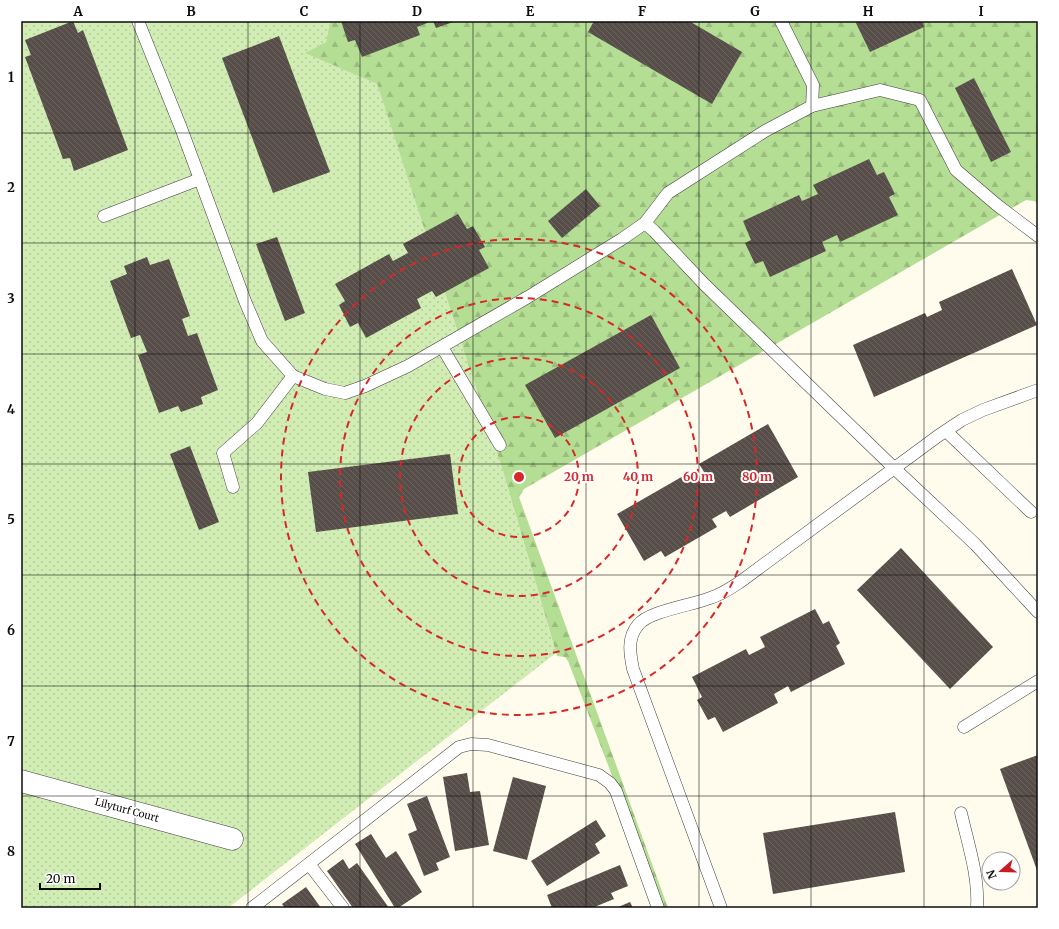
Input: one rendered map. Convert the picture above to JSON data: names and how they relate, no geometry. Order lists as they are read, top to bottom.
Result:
{
  "streets": {
    "street": ["Lilyturf Court"]
  },
  "scale_bar": "20 m",
  "north": "left",
  "grid": {
    "columns": [
      "A",
      "B",
      "C",
      "D",
      "E",
      "F",
      "G",
      "H",
      "I"
    ],
    "rows": [
      "1",
      "2",
      "3",
      "4",
      "5",
      "6",
      "7",
      "8"
    ]
  },
  "rings": [
    "20 m",
    "40 m",
    "60 m",
    "80 m"
  ]
}
